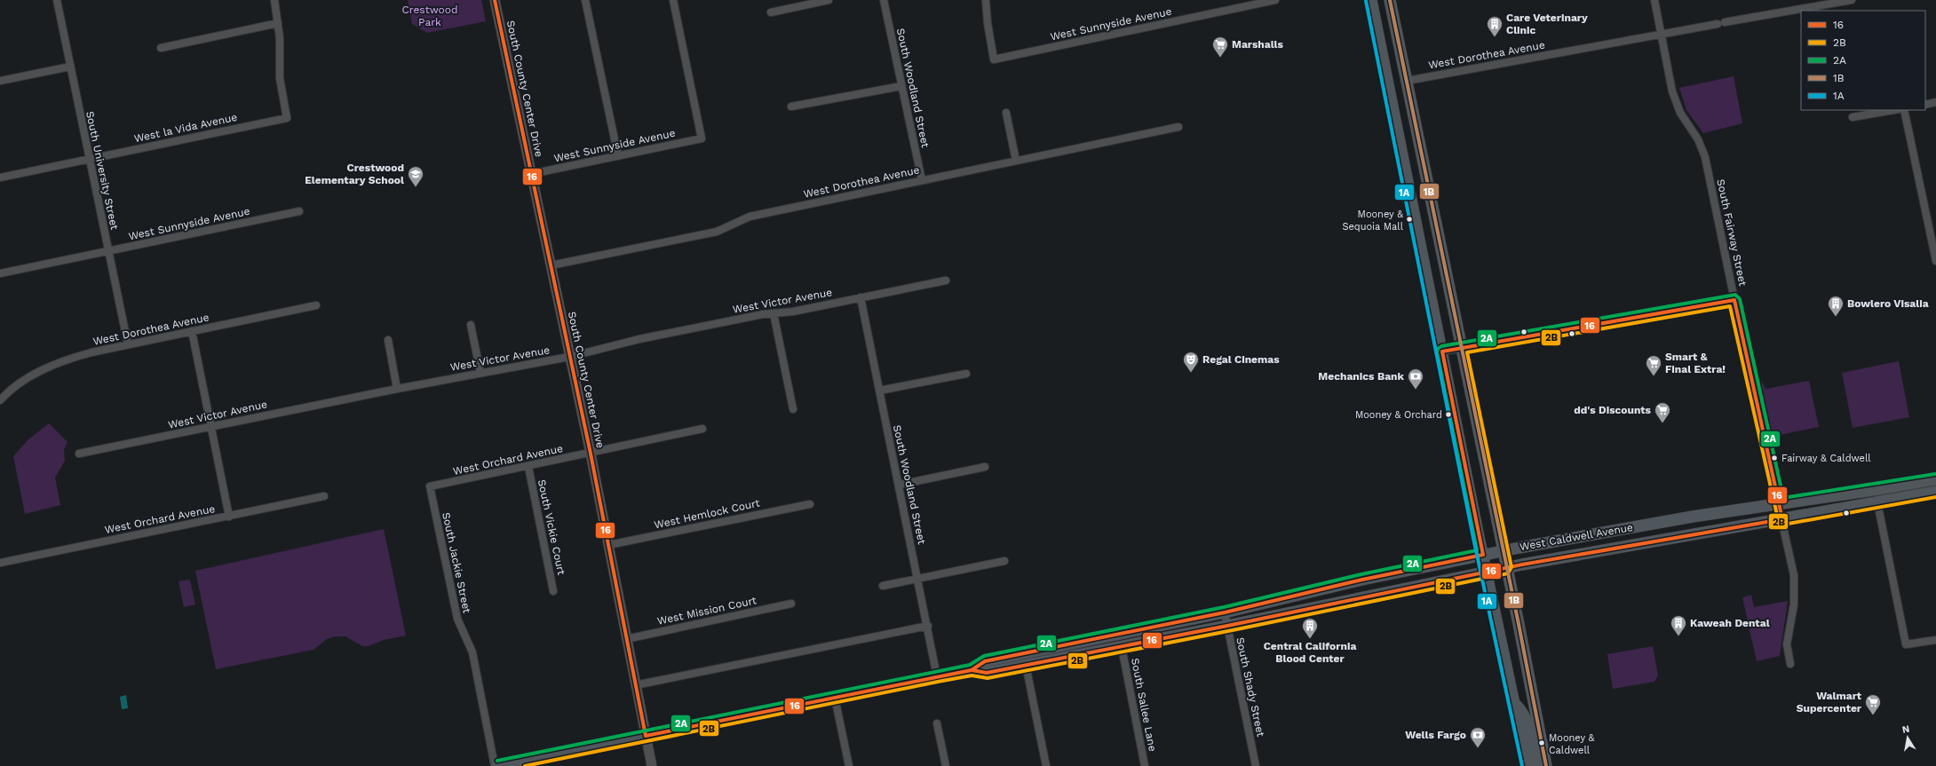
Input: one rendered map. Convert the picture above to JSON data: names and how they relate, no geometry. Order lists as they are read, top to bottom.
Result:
{
  "streets": {
    "main road": ["West Caldwell Avenue"],
    "street": [
      "West Sunnyside Avenue",
      "West Dorothea Avenue",
      "South Woodland Street",
      "South County Center Drive",
      "West la Vida Avenue",
      "South University Street",
      "South Fairway Street",
      "West Victor Avenue",
      "West Orchard Avenue",
      "West Hemlock Court",
      "South Vickie Court",
      "South Jackie Street",
      "West Mission Court",
      "South Shady Street",
      "South Sallee Lane"
    ]
  },
  "crossings": [
    ["West Sunnyside Avenue", "South County Center Drive"],
    ["West Sunnyside Avenue", "South University Street"],
    ["West Dorothea Avenue", "South Woodland Street"],
    ["West Dorothea Avenue", "South County Center Drive"],
    ["West Dorothea Avenue", "South University Street"],
    ["West Dorothea Avenue", "South Fairway Street"],
    ["South Woodland Street", "West Victor Avenue"],
    ["South Woodland Street", "West Caldwell Avenue"],
    ["South County Center Drive", "West Victor Avenue"],
    ["South County Center Drive", "West Orchard Avenue"],
    ["South County Center Drive", "West Hemlock Court"],
    ["South County Center Drive", "West Caldwell Avenue"],
    ["South County Center Drive", "West Mission Court"],
    ["West la Vida Avenue", "South University Street"],
    ["South Fairway Street", "West Caldwell Avenue"],
    ["West Orchard Avenue", "South Vickie Court"],
    ["West Orchard Avenue", "South Jackie Street"],
    ["West Caldwell Avenue", "South Shady Street"],
    ["West Caldwell Avenue", "South Sallee Lane"]
  ],
  "parks": ["Crestwood Park"],
  "places": {
    "building": [
      "Care Veterinary Clinic",
      "Bowlero Visalia",
      "Kaweah Dental",
      "Central California Blood Center"
    ],
    "supermarket": [
      "Marshalls",
      "Smart & Final Extra!",
      "dd's Discounts",
      "Walmart Supercenter"
    ],
    "school or university": ["Crestwood Elementary School"],
    "other": [
      "Mooney & Sequoia Mall",
      "Mooney & Orchard",
      "Fairway & Caldwell",
      "Mooney & Caldwell"
    ],
    "theatre": ["Regal Cinemas"],
    "bank": ["Mechanics Bank", "Wells Fargo"]
  },
  "lines": [
    "transit line 16",
    "transit line 1B",
    "transit line 1A",
    "transit line 2A",
    "transit line 2B"
  ],
  "legend": [
    "16",
    "2B",
    "2A",
    "1B",
    "1A"
  ],
  "north": "top"
}
